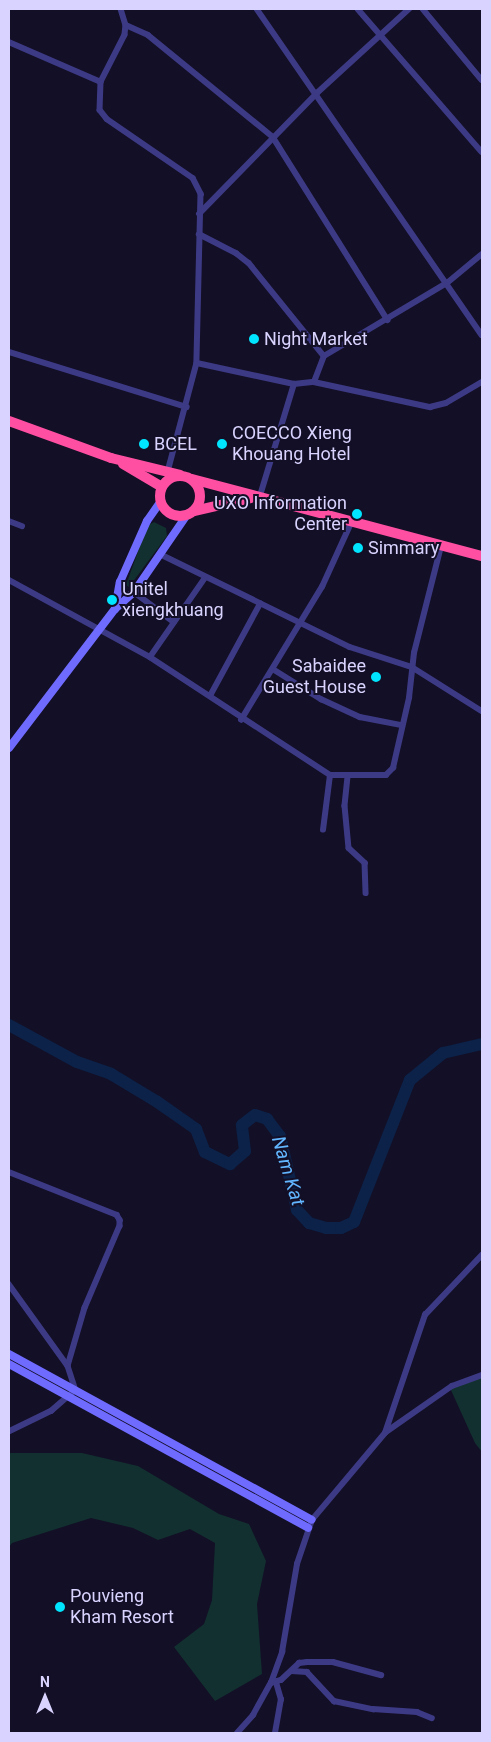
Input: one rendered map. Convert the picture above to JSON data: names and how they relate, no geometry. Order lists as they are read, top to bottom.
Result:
{
  "water": ["Nam Kat"],
  "places": [
    "Night Market",
    "BCEL",
    "COECCO Xieng Khouang Hotel",
    "UXO Information Center",
    "Simmary",
    "Unitel xiengkhuang",
    "Sabaidee Guest House",
    "Pouvieng Kham Resort"
  ],
  "north": "top"
}
